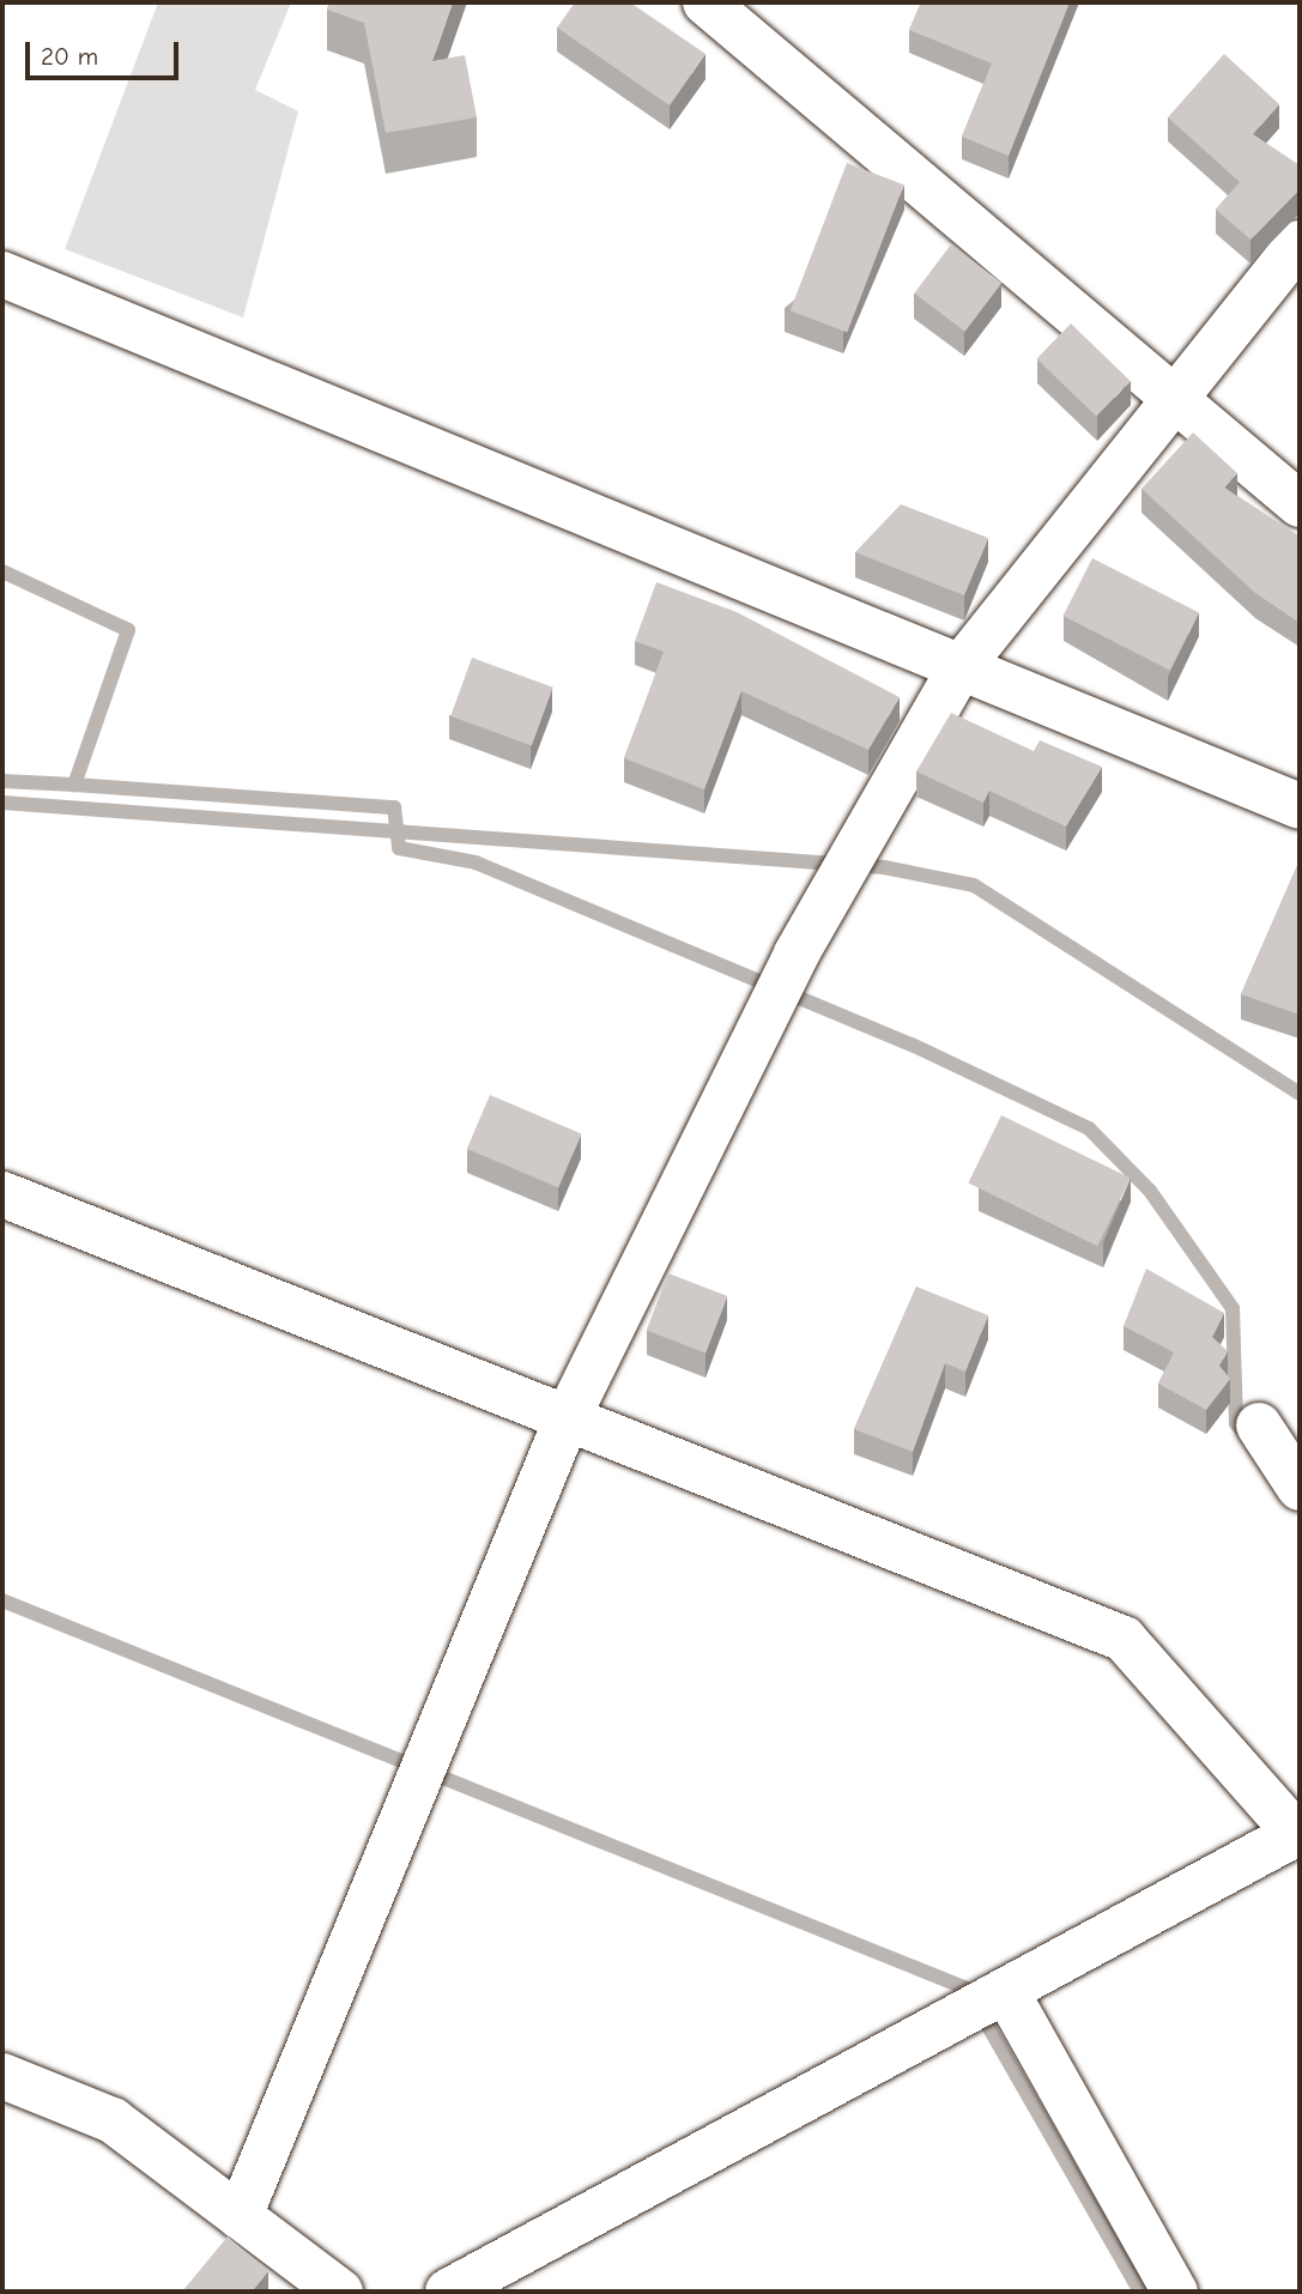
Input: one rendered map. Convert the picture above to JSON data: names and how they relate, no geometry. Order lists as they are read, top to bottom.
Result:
{
  "scale_bar": "20 m"
}
